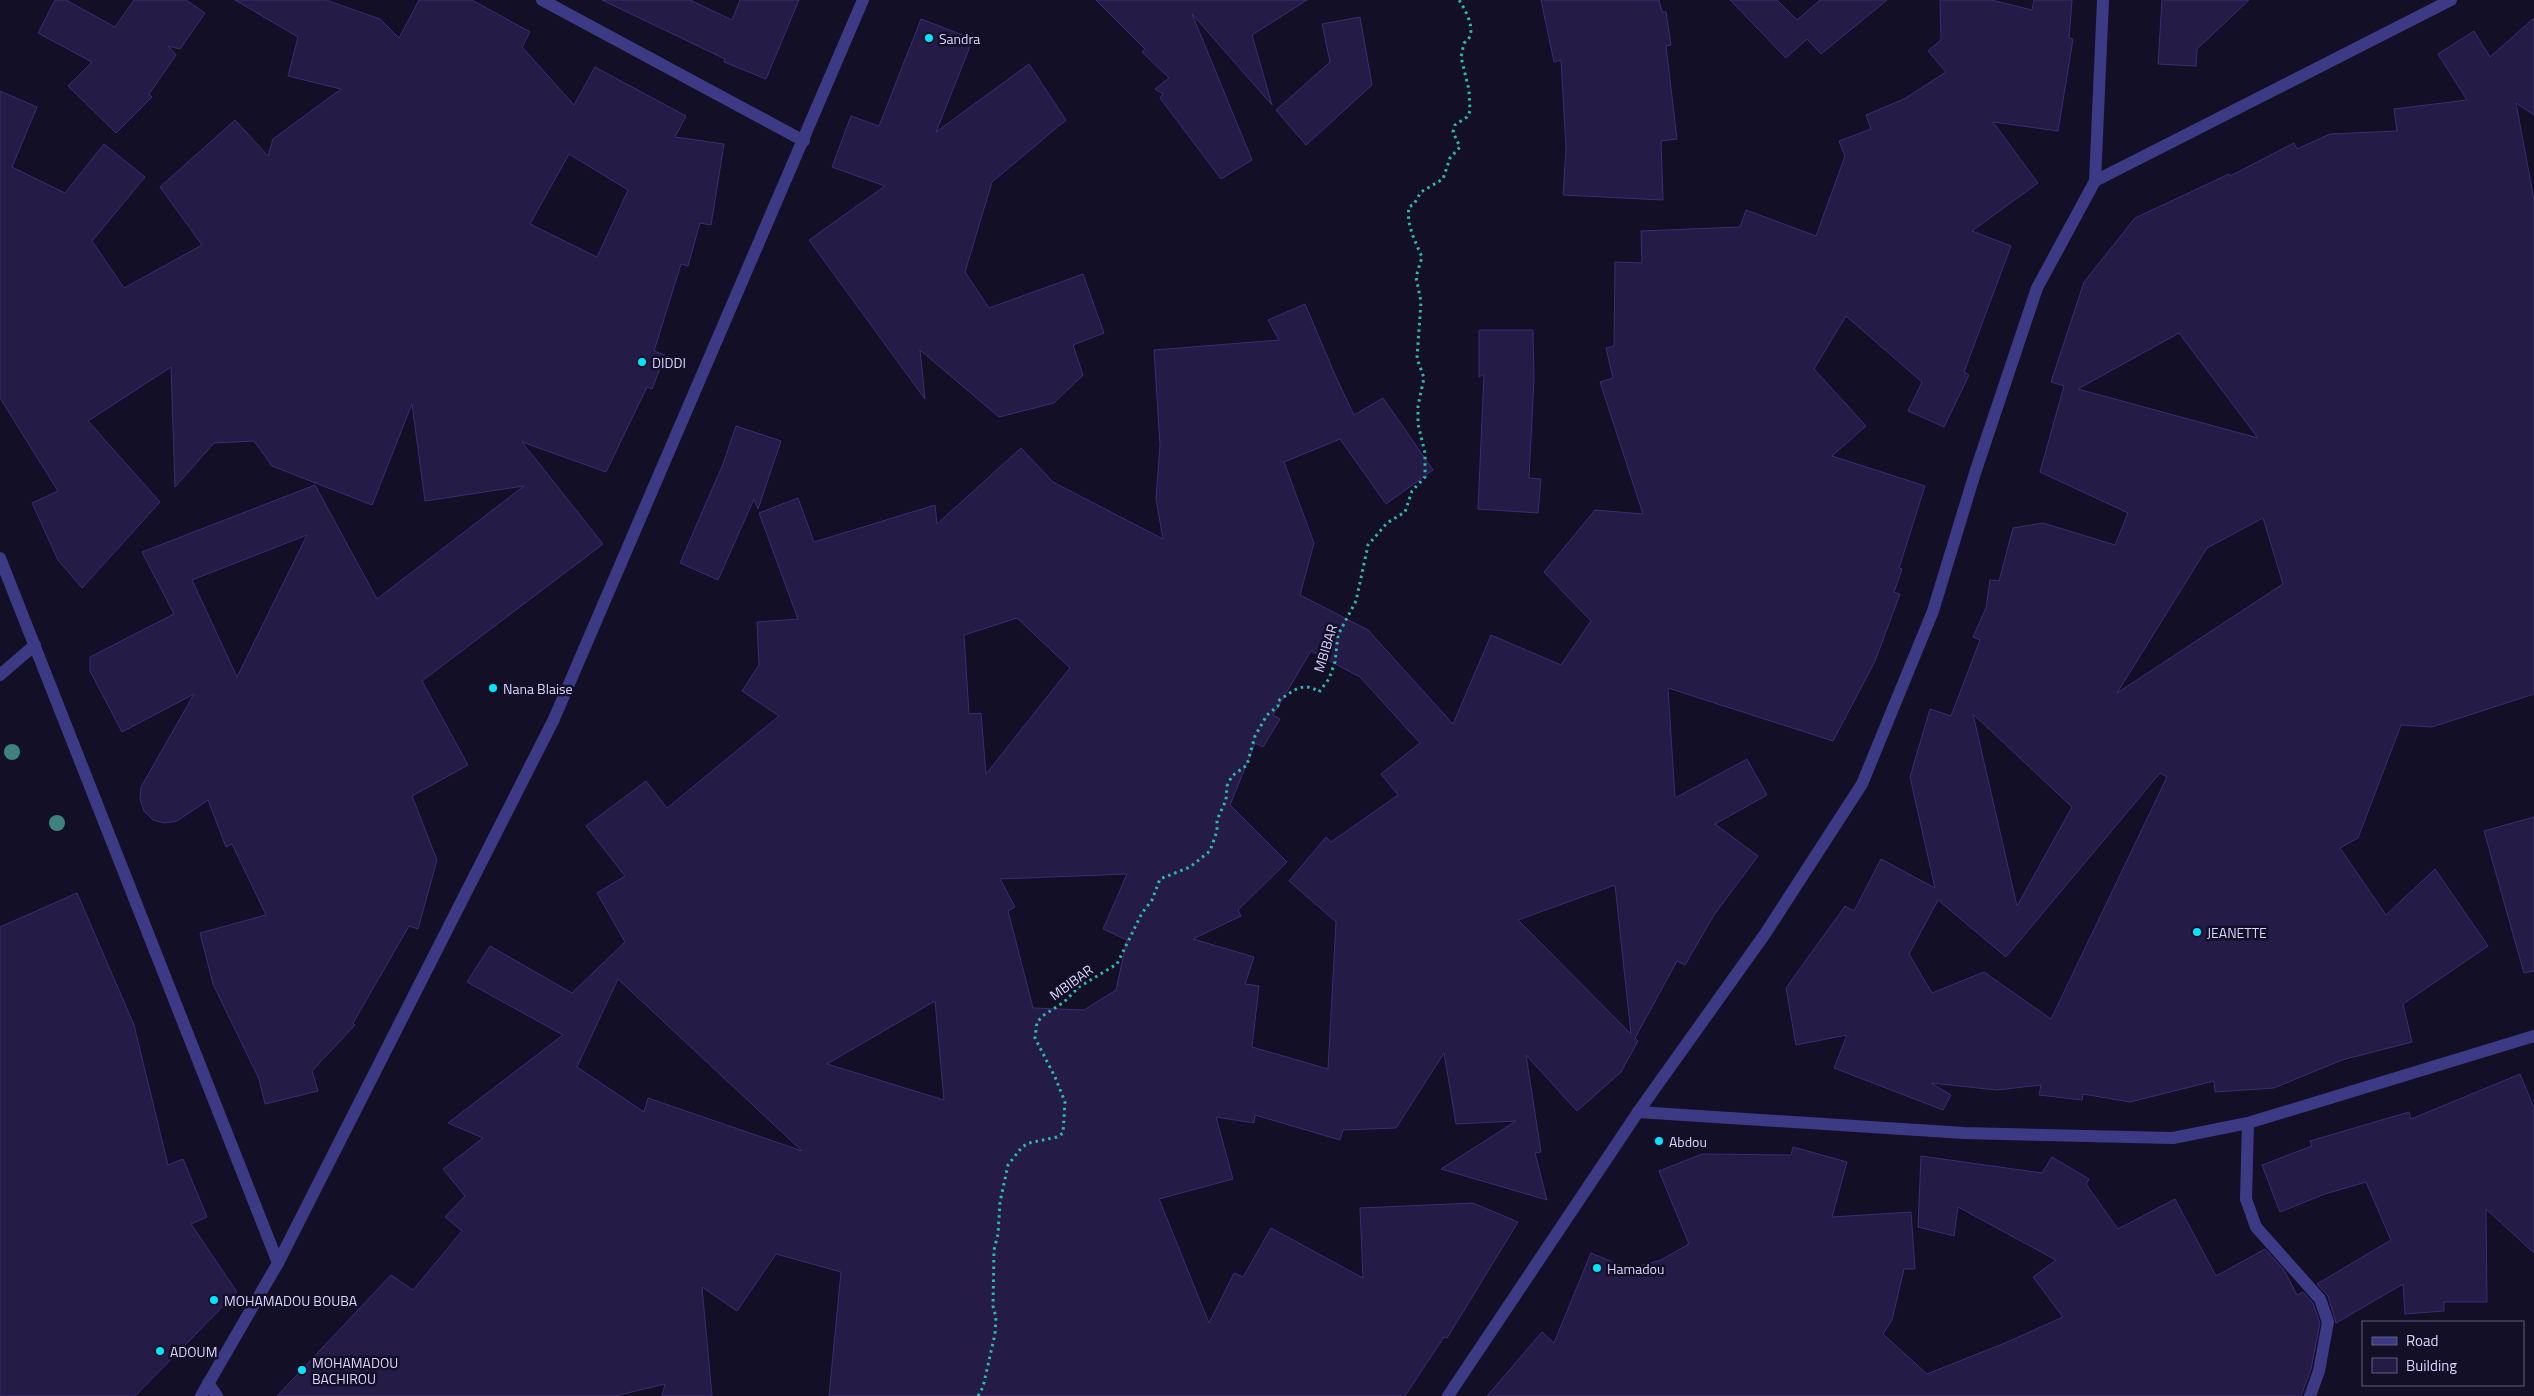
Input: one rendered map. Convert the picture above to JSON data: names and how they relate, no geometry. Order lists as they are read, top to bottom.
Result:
{
  "streets": {
    "path": ["MBIBAR"]
  },
  "places": [
    "Sandra",
    "DIDDI",
    "Nana Blaise",
    "JEANETTE",
    "Abdou",
    "Hamadou",
    "MOHAMADOU BOUBA",
    "ADOUM",
    "MOHAMADOU BACHIROU"
  ],
  "legend": ["Road", "Building"]
}
